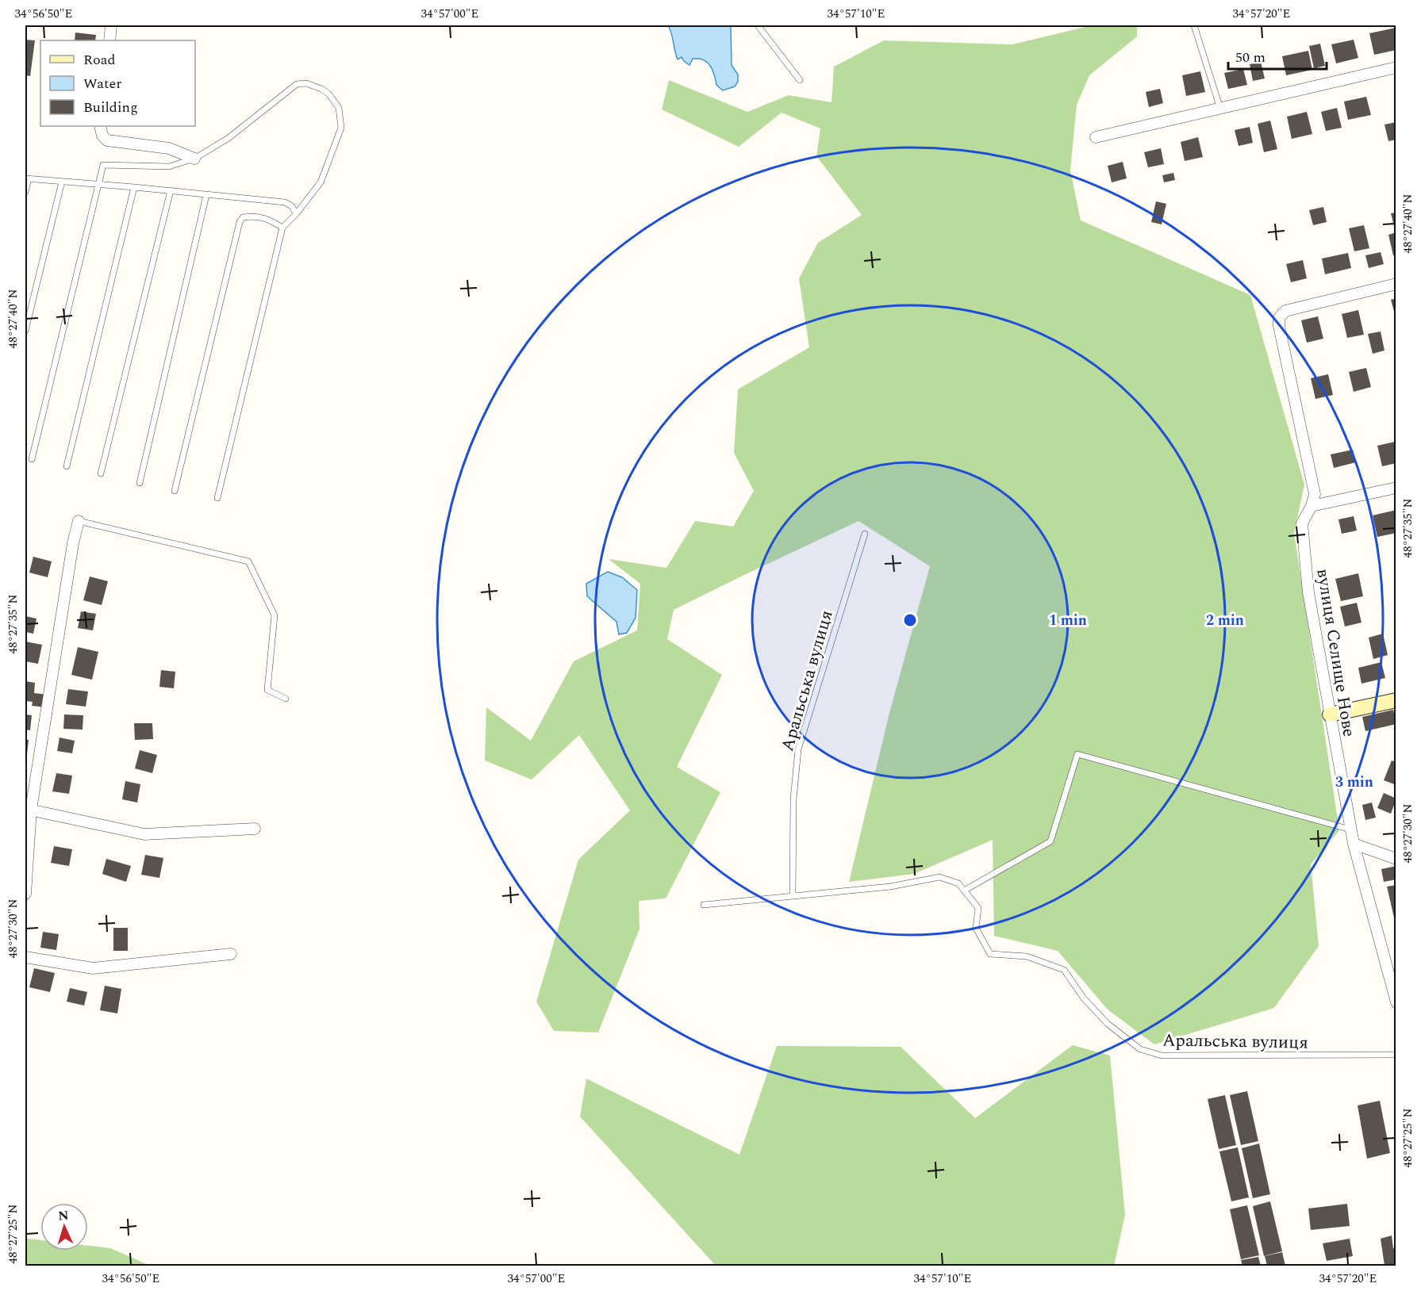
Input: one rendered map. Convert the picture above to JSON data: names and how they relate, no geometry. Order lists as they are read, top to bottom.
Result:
{
  "streets": {
    "street": ["вулиця Селище Нове"],
    "lane": ["Аральська вулиця"]
  },
  "legend": ["Road", "Water", "Building"],
  "scale_bar": "50 m",
  "north": "top",
  "coordinates": [
    "34°56'50\"E",
    "34°57'00\"E",
    "34°57'10\"E",
    "34°57'20\"E",
    "48°27'40\"N",
    "48°27'35\"N",
    "48°27'30\"N",
    "48°27'25\"N"
  ],
  "rings": ["1 min", "2 min", "3 min"]
}
